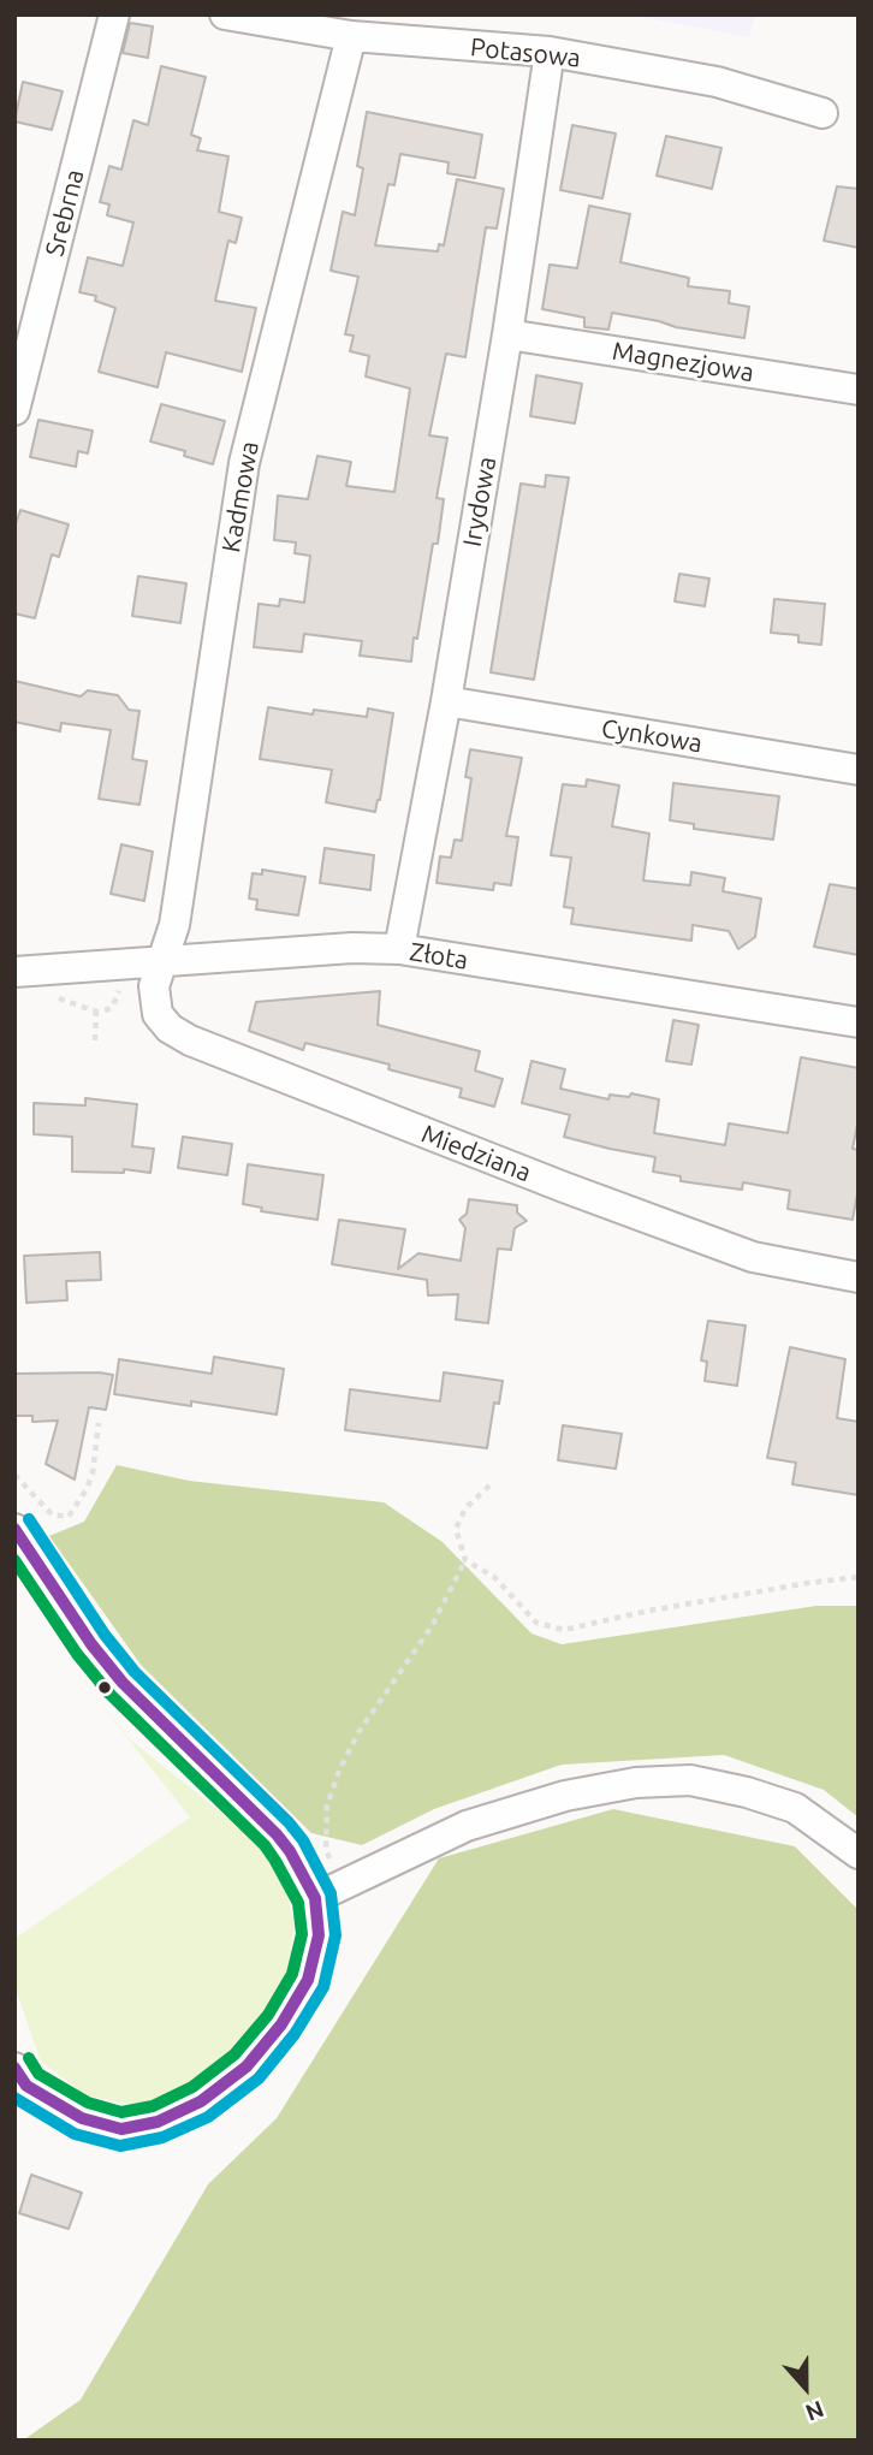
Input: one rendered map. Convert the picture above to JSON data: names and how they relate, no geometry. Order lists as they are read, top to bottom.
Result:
{
  "streets": {
    "street": [
      "Potasowa",
      "Srebrna",
      "Magnezjowa",
      "Kadmowa",
      "Irydowa",
      "Cynkowa",
      "Złota",
      "Miedziana"
    ]
  },
  "crossings": [
    ["Potasowa", "Kadmowa"],
    ["Potasowa", "Irydowa"],
    ["Magnezjowa", "Irydowa"],
    ["Kadmowa", "Złota"],
    ["Kadmowa", "Miedziana"],
    ["Irydowa", "Cynkowa"],
    ["Irydowa", "Złota"],
    ["Złota", "Miedziana"]
  ],
  "north": "bottom"
}
